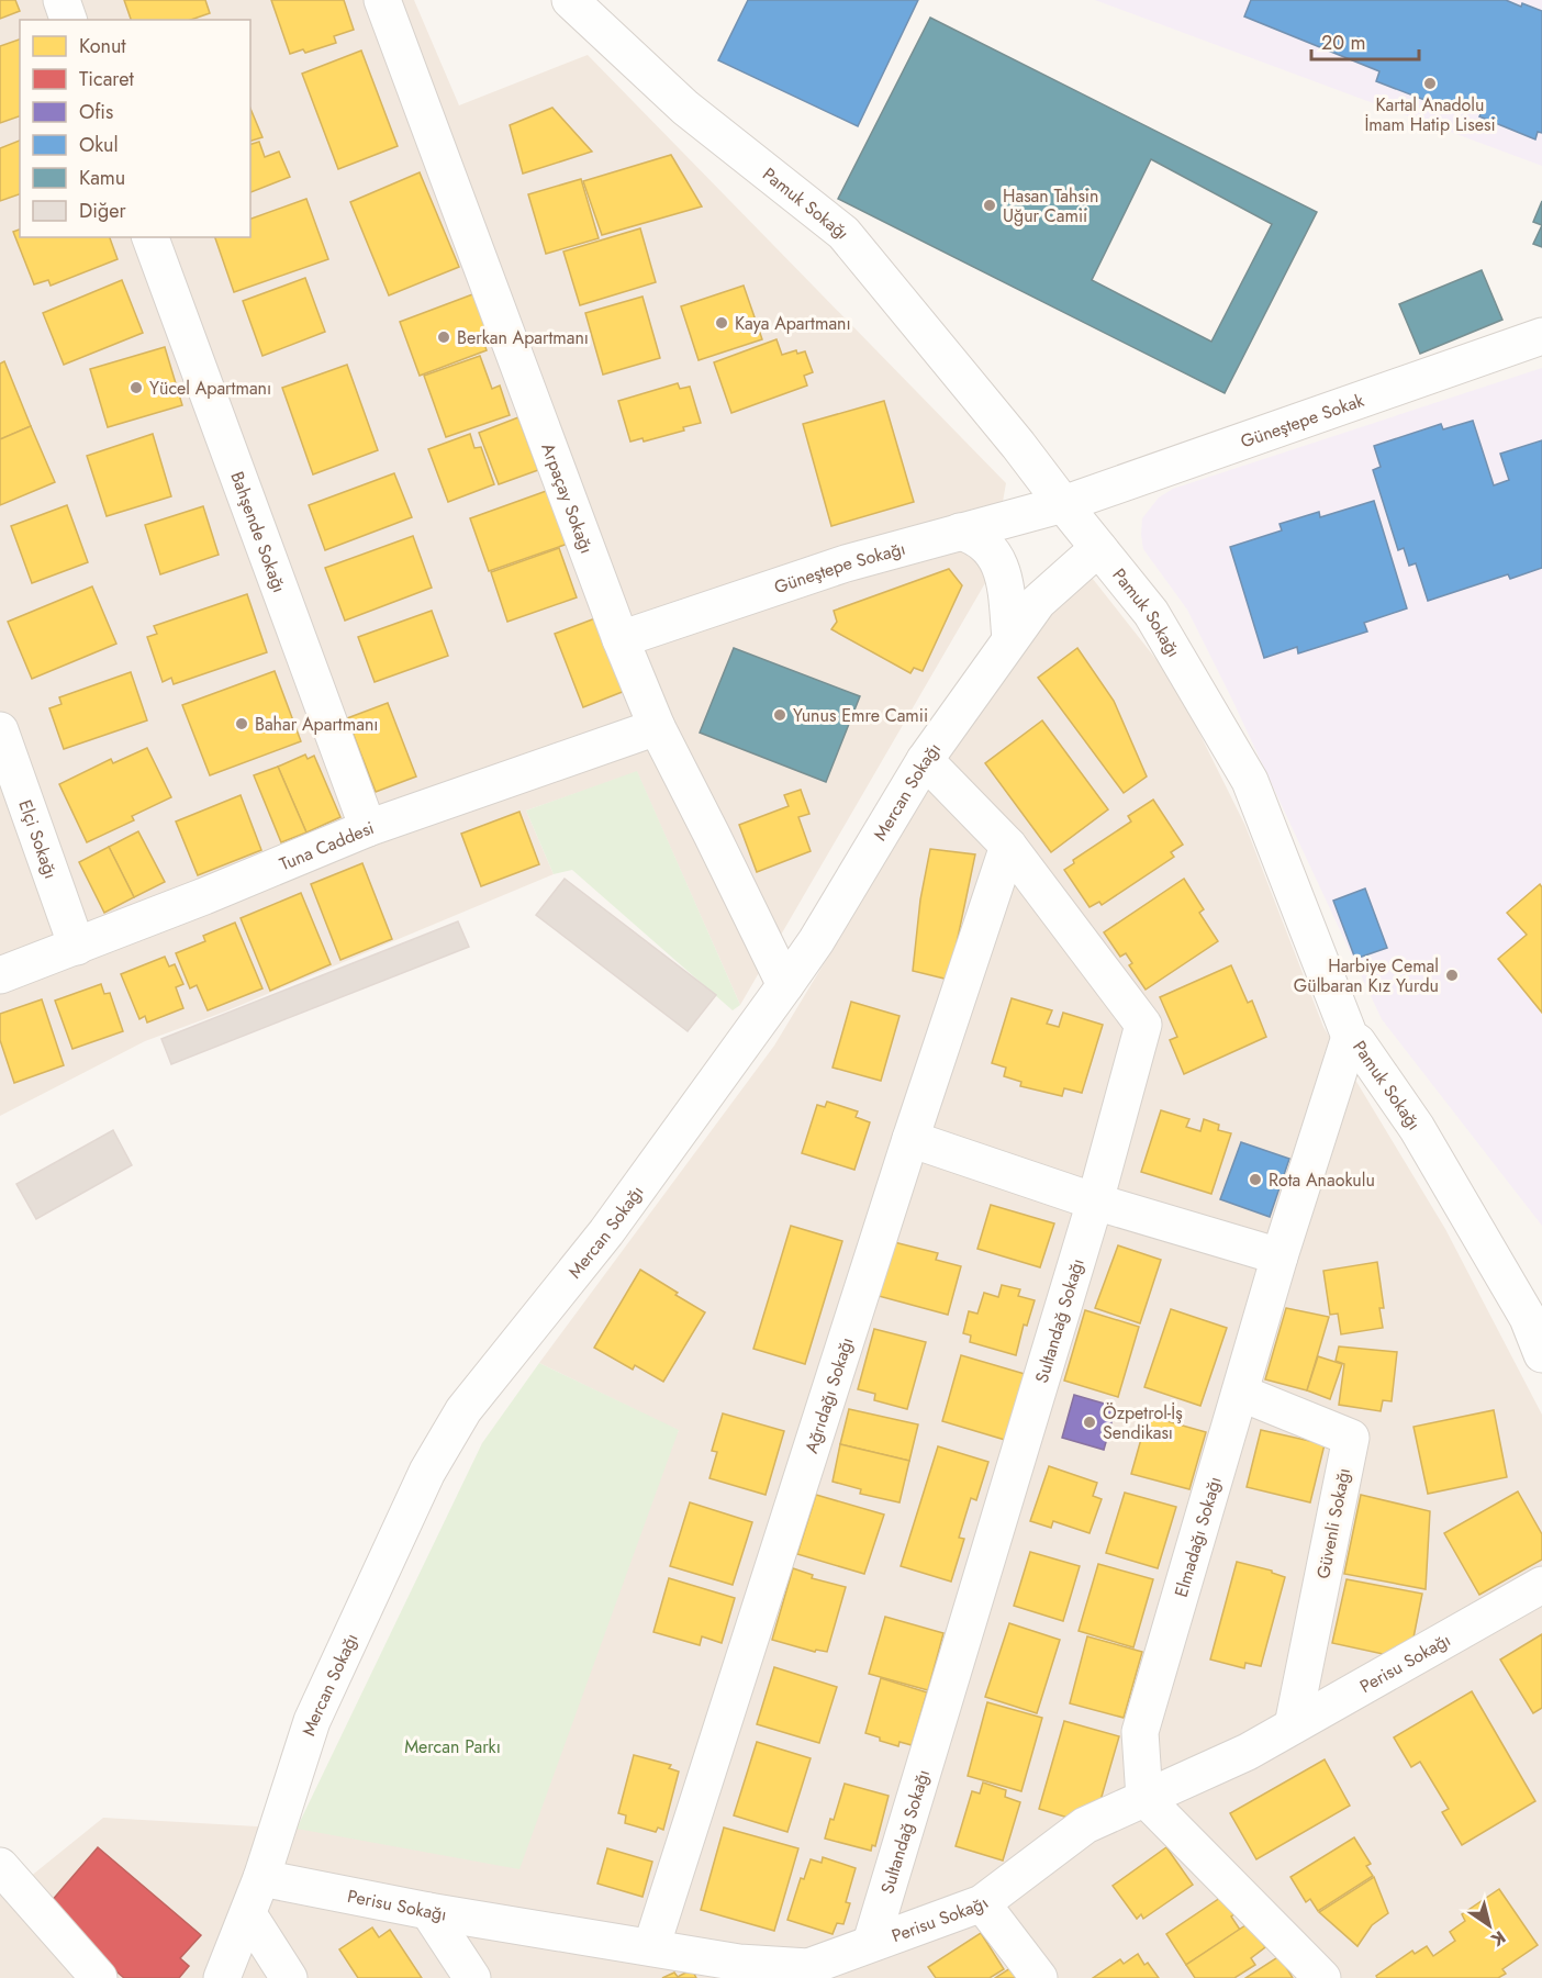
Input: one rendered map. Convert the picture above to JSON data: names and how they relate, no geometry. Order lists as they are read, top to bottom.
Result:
{
  "streets": {
    "street": [
      "Pamuk Sokağı",
      "Güneştepe Sokak",
      "Arpaçay Sokağı",
      "Bahşende Sokağı",
      "Güneştepe Sokağı",
      "Mercan Sokağı",
      "Elçi Sokağı",
      "Tuna Caddesi",
      "Sultandağ Sokağı",
      "Ağrıdağı Sokağı",
      "Güvenli Sokağı",
      "Elmadağı Sokağı",
      "Perisu Sokağı"
    ]
  },
  "crossings": [
    ["Pamuk Sokağı", "Güneştepe Sokak"],
    ["Pamuk Sokağı", "Güneştepe Sokağı"],
    ["Pamuk Sokağı", "Mercan Sokağı"],
    ["Pamuk Sokağı", "Elmadağı Sokağı"],
    ["Güneştepe Sokak", "Güneştepe Sokağı"],
    ["Arpaçay Sokağı", "Güneştepe Sokağı"],
    ["Arpaçay Sokağı", "Mercan Sokağı"],
    ["Arpaçay Sokağı", "Tuna Caddesi"],
    ["Bahşende Sokağı", "Tuna Caddesi"],
    ["Mercan Sokağı", "Sultandağ Sokağı"],
    ["Mercan Sokağı", "Perisu Sokağı"],
    ["Elçi Sokağı", "Tuna Caddesi"],
    ["Sultandağ Sokağı", "Ağrıdağı Sokağı"],
    ["Sultandağ Sokağı", "Perisu Sokağı"],
    ["Ağrıdağı Sokağı", "Perisu Sokağı"],
    ["Güvenli Sokağı", "Elmadağı Sokağı"],
    ["Güvenli Sokağı", "Perisu Sokağı"],
    ["Elmadağı Sokağı", "Perisu Sokağı"]
  ],
  "parks": ["Mercan Parkı"],
  "places": [
    "Kartal Anadolu İmam Hatip Lisesi",
    "Hasan Tahsin Uğur Camii",
    "Kaya Apartmanı",
    "Berkan Apartmanı",
    "Yücel Apartmanı",
    "Yunus Emre Camii",
    "Bahar Apartmanı",
    "Harbiye Cemal Gülbaran Kız Yurdu",
    "Rota Anaokulu",
    "Özpetrol-İş Sendikası"
  ],
  "legend": [
    "Konut",
    "Ticaret",
    "Ofis",
    "Okul",
    "Kamu",
    "Diğer"
  ],
  "scale_bar": "20 m",
  "north": "bottom right"
}
